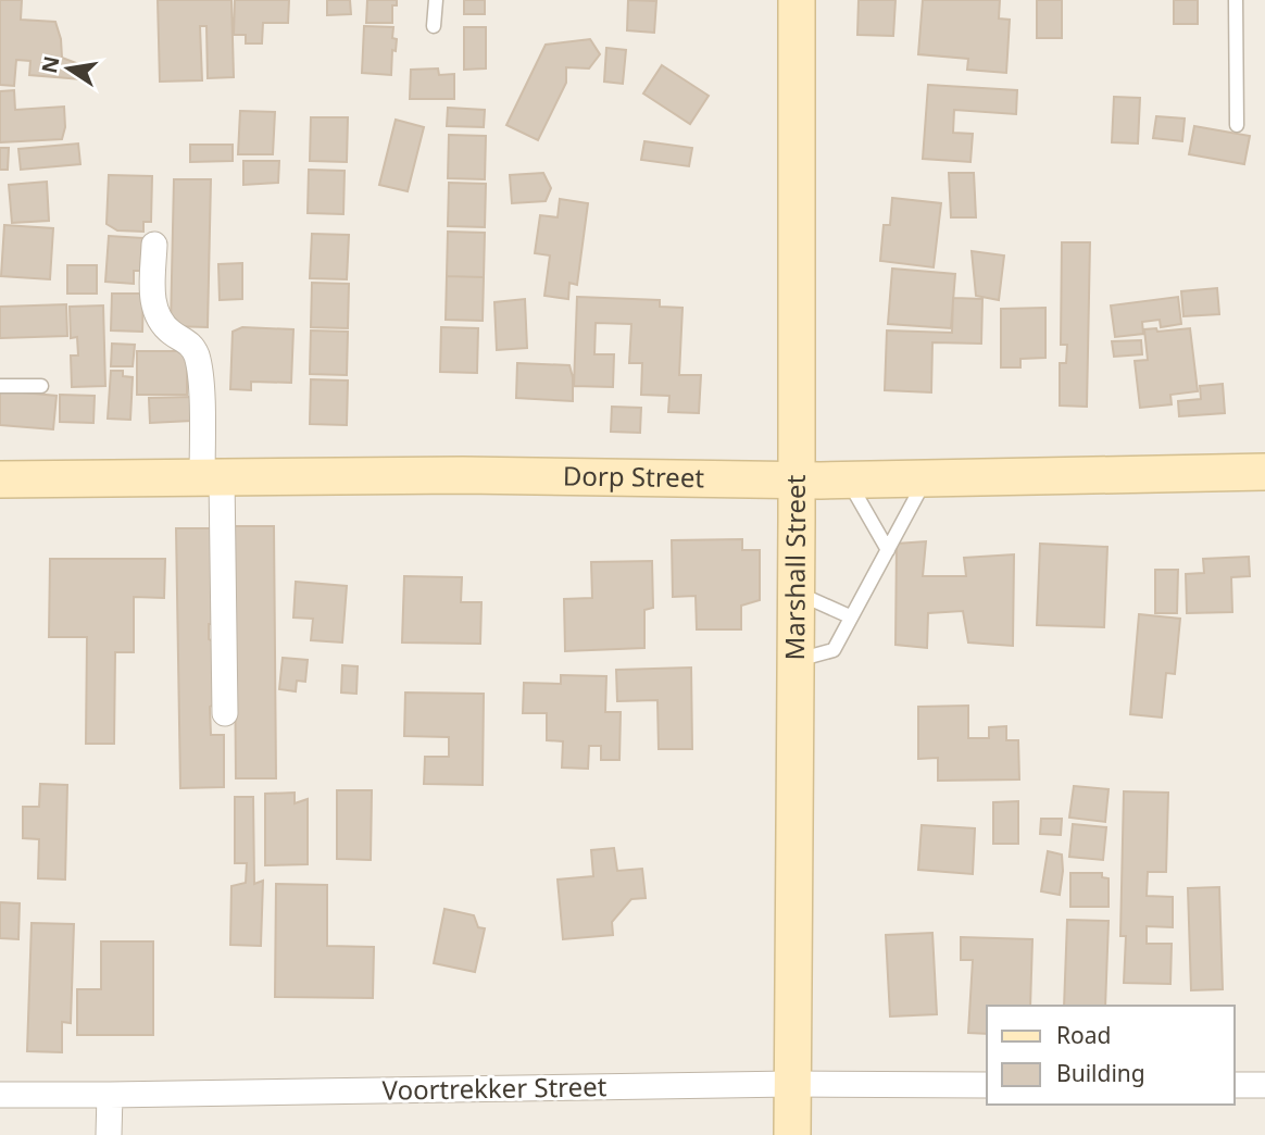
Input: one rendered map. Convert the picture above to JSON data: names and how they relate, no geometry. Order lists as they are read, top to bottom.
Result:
{
  "streets": {
    "street": ["Dorp Street", "Marshall Street", "Voortrekker Street"]
  },
  "crossings": [
    ["Dorp Street", "Marshall Street"],
    ["Marshall Street", "Voortrekker Street"]
  ],
  "legend": ["Road", "Building"],
  "north": "left"
}
